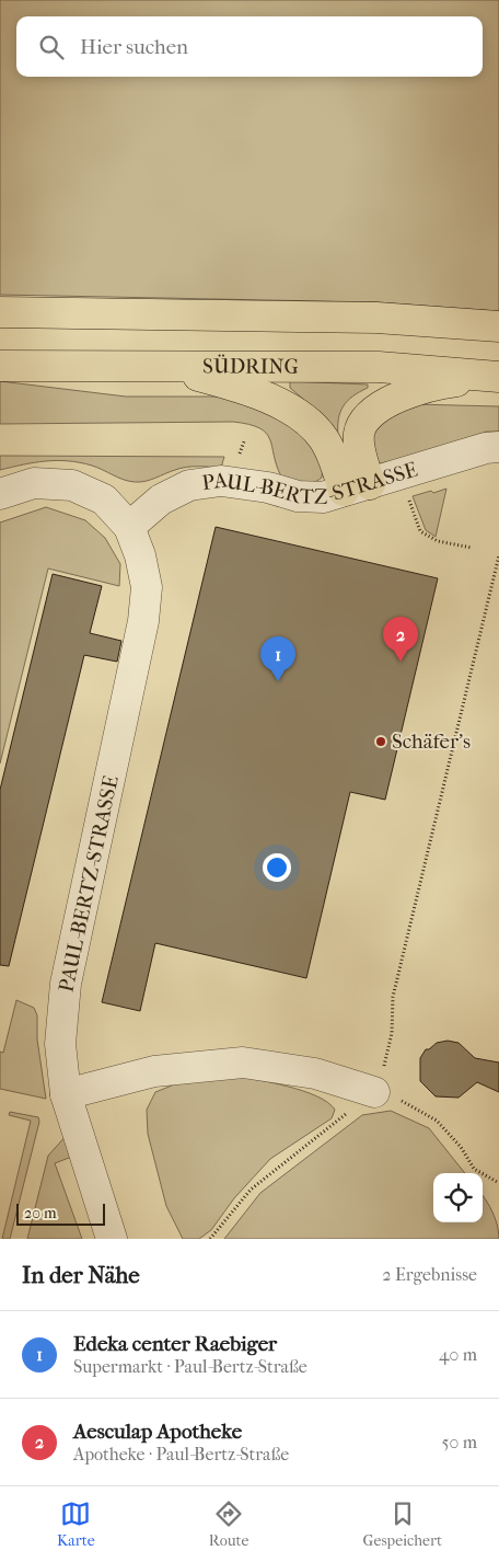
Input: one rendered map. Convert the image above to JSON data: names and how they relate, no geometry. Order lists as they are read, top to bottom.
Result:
{
  "streets": {
    "main road": ["SÜDRING"],
    "street": ["PAUL-BERTZ-STRASSE"]
  },
  "places": ["Schäfer's"],
  "scale_bar": "20 m",
  "page": {
    "search": "Hier suchen",
    "pins": ["2", "1"],
    "scale": "20 m",
    "heading": ["In der Nähe", "2 Ergebnisse"],
    "list": [
      {
        "mark": "1",
        "name": "Edeka center Raebiger",
        "note": "Supermarkt · Paul-Bertz-Straße",
        "value": "40 m"
      },
      {
        "mark": "2",
        "name": "Aesculap Apotheke",
        "note": "Apotheke · Paul-Bertz-Straße",
        "value": "50 m"
      }
    ],
    "nav": ["Karte", "Route", "Gespeichert"]
  }
}
